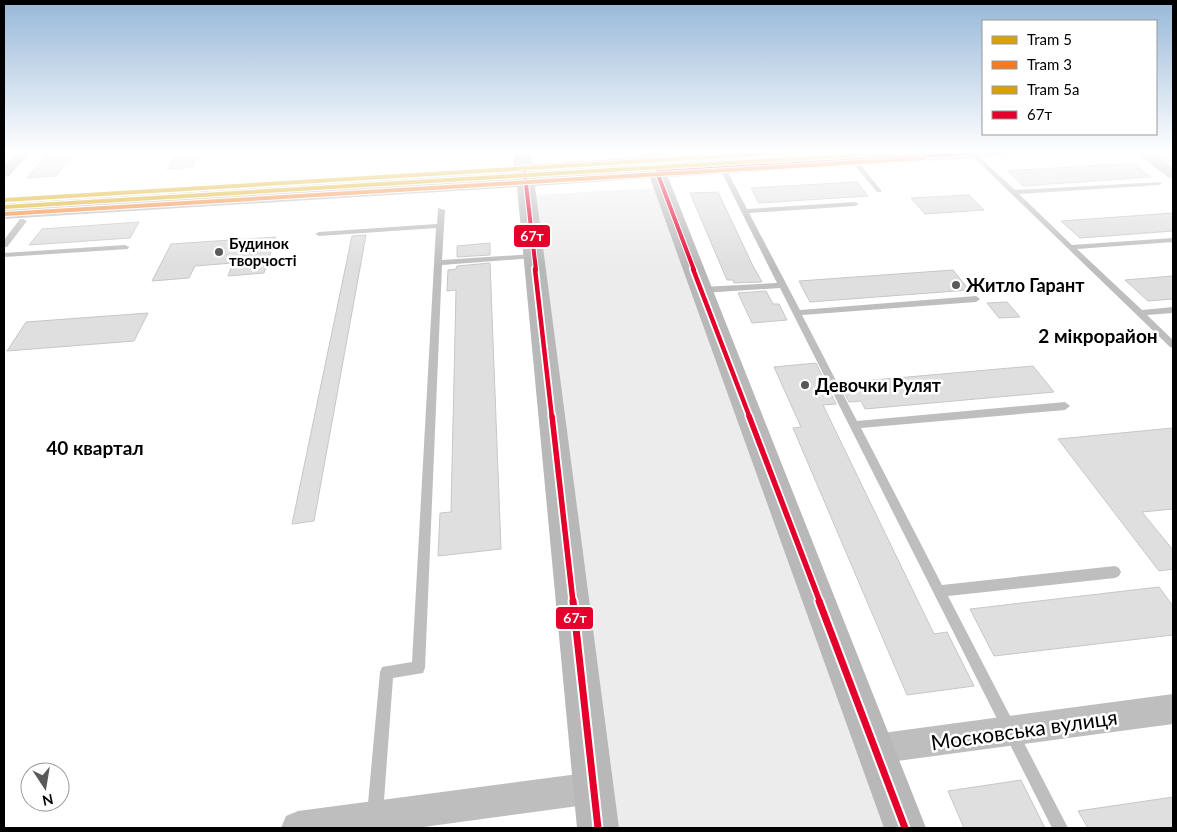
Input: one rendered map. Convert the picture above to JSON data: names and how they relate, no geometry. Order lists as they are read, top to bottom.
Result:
{
  "streets": {
    "street": ["Московська вулиця"]
  },
  "districts": ["2 мікрорайон", "40 квартал"],
  "places": ["Будинок творчості", "Житло Гарант", "Девочки Рулят"],
  "lines": [
    "tram line 5",
    "tram line 3",
    "tram line 5а",
    "transit line 67т"
  ],
  "legend": [
    "Tram 5",
    "Tram 3",
    "Tram 5а",
    "67т"
  ],
  "north": "bottom"
}
